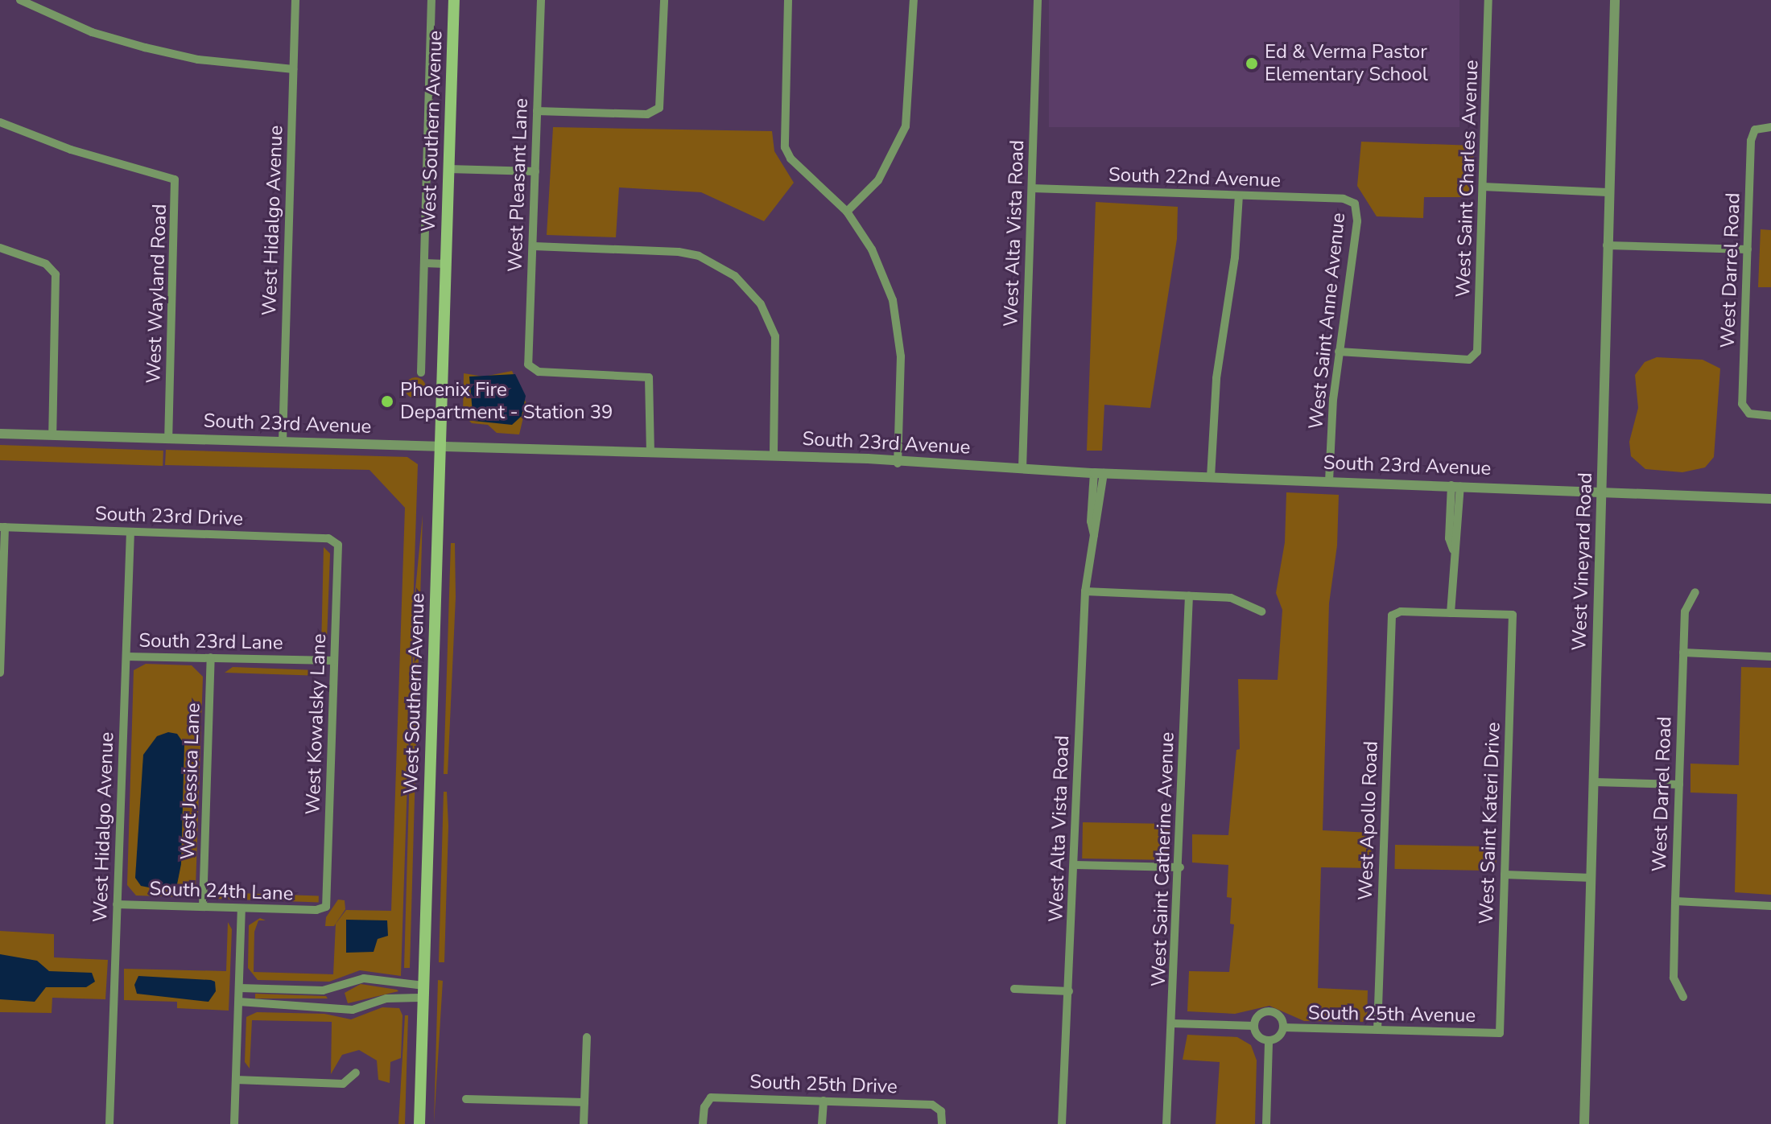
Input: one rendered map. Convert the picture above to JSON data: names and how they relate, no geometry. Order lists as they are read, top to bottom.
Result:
{
  "streets": {
    "main road": ["West Southern Avenue"],
    "street": [
      "South 22nd Avenue",
      "West Saint Charles Avenue",
      "West Pleasant Lane",
      "West Hidalgo Avenue",
      "West Alta Vista Road",
      "West Darrel Road",
      "West Wayland Road",
      "West Saint Anne Avenue",
      "South 23rd Avenue",
      "South 23rd Drive",
      "West Vineyard Road",
      "South 23rd Lane",
      "West Kowalsky Lane",
      "West Jessica Lane",
      "West Apollo Road",
      "West Saint Kateri Drive",
      "West Saint Catherine Avenue",
      "South 24th Lane",
      "South 25th Avenue",
      "South 25th Drive"
    ]
  },
  "crossings": [
    ["West Southern Avenue", "South 23rd Avenue"],
    ["South 22nd Avenue", "West Alta Vista Road"],
    ["South 22nd Avenue", "West Saint Anne Avenue"],
    ["West Saint Charles Avenue", "West Saint Anne Avenue"],
    ["West Pleasant Lane", "South 23rd Avenue"],
    ["West Hidalgo Avenue", "South 23rd Avenue"],
    ["West Hidalgo Avenue", "South 23rd Drive"],
    ["West Hidalgo Avenue", "South 23rd Lane"],
    ["West Hidalgo Avenue", "South 24th Lane"],
    ["West Alta Vista Road", "South 23rd Avenue"],
    ["West Wayland Road", "South 23rd Avenue"],
    ["West Saint Anne Avenue", "South 23rd Avenue"],
    ["South 23rd Avenue", "West Vineyard Road"],
    ["South 23rd Drive", "West Kowalsky Lane"],
    ["South 23rd Lane", "West Kowalsky Lane"],
    ["South 23rd Lane", "West Jessica Lane"],
    ["West Kowalsky Lane", "South 24th Lane"],
    ["West Jessica Lane", "South 24th Lane"],
    ["West Apollo Road", "West Saint Kateri Drive"],
    ["West Apollo Road", "South 25th Avenue"],
    ["West Saint Kateri Drive", "South 25th Avenue"],
    ["West Saint Catherine Avenue", "South 25th Avenue"]
  ],
  "places": ["Ed & Verma Pastor Elementary School", "Phoenix Fire Department - Station 39"]
}
